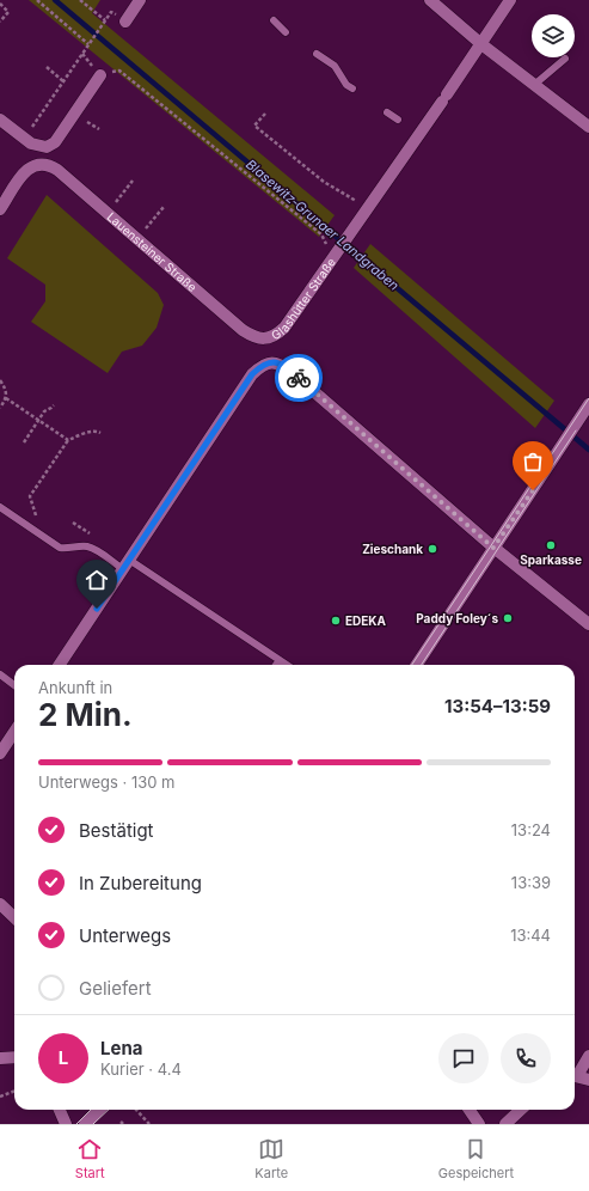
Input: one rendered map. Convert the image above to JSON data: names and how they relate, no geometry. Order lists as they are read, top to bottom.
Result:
{
  "streets": {
    "street": ["Lauensteiner Straße", "Glashütter Straße"]
  },
  "crossings": [
    ["Lauensteiner Straße", "Glashütter Straße"]
  ],
  "water": ["Blasewitz‐Grunaer Landgraben"],
  "places": [
    "Sparkasse",
    "Zieschank",
    "Paddy Foley´s",
    "EDEKA"
  ],
  "page": {
    "heading": ["2 Min.", "Ankunft in", "13:54–13:59"],
    "panel": ["Lena", "Kurier · 4.4"],
    "bar": "Unterwegs · 130 m",
    "list": [
      ["Bestätigt", "13:24"],
      ["In Zubereitung", "13:39"],
      ["Unterwegs", "13:44"],
      "Geliefert"
    ],
    "round": "L",
    "tabs": ["Start", "Karte", "Gespeichert"]
  }
}
